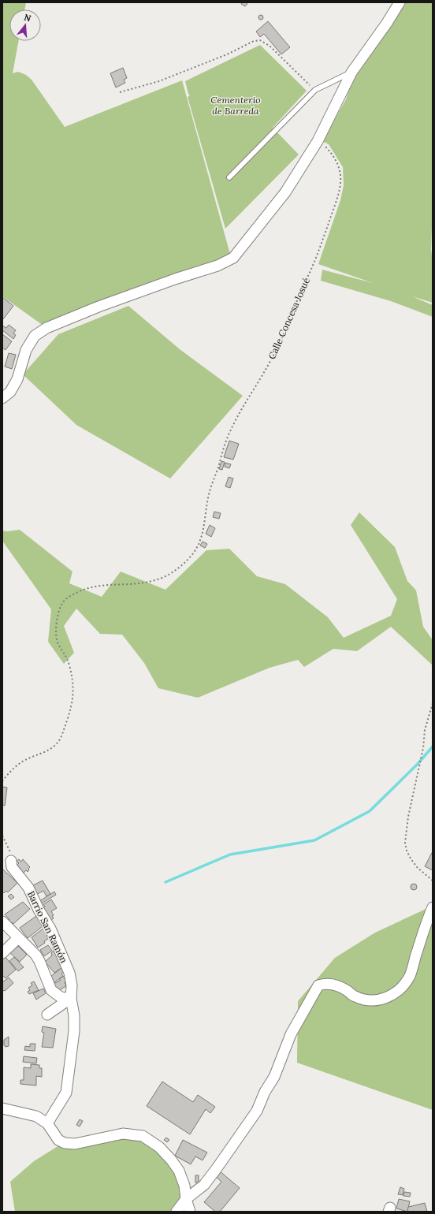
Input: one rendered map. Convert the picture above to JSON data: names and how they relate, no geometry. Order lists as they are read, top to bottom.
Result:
{
  "streets": {
    "street": ["Barrio San Ramón"],
    "path": ["Calle Concesa Josué"]
  },
  "parks": ["Cementerio de Barreda"],
  "north": "top"
}
